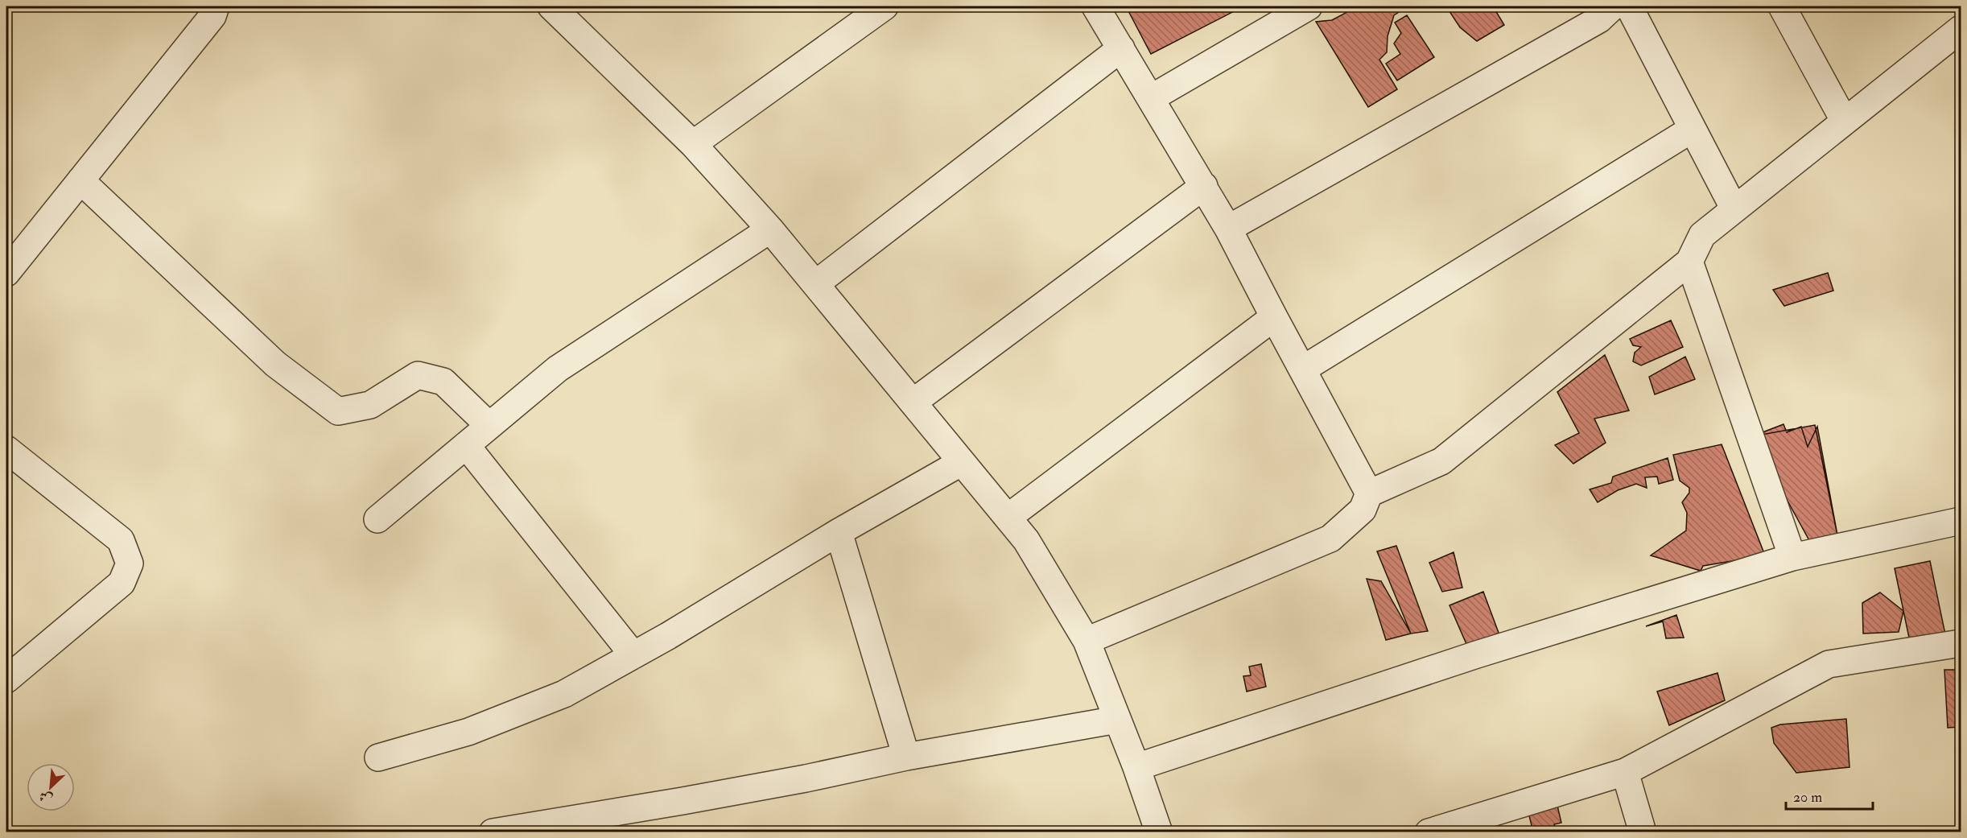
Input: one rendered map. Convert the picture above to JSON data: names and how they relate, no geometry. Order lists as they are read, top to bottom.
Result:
{
  "scale_bar": "20 m",
  "north": "bottom left"
}
